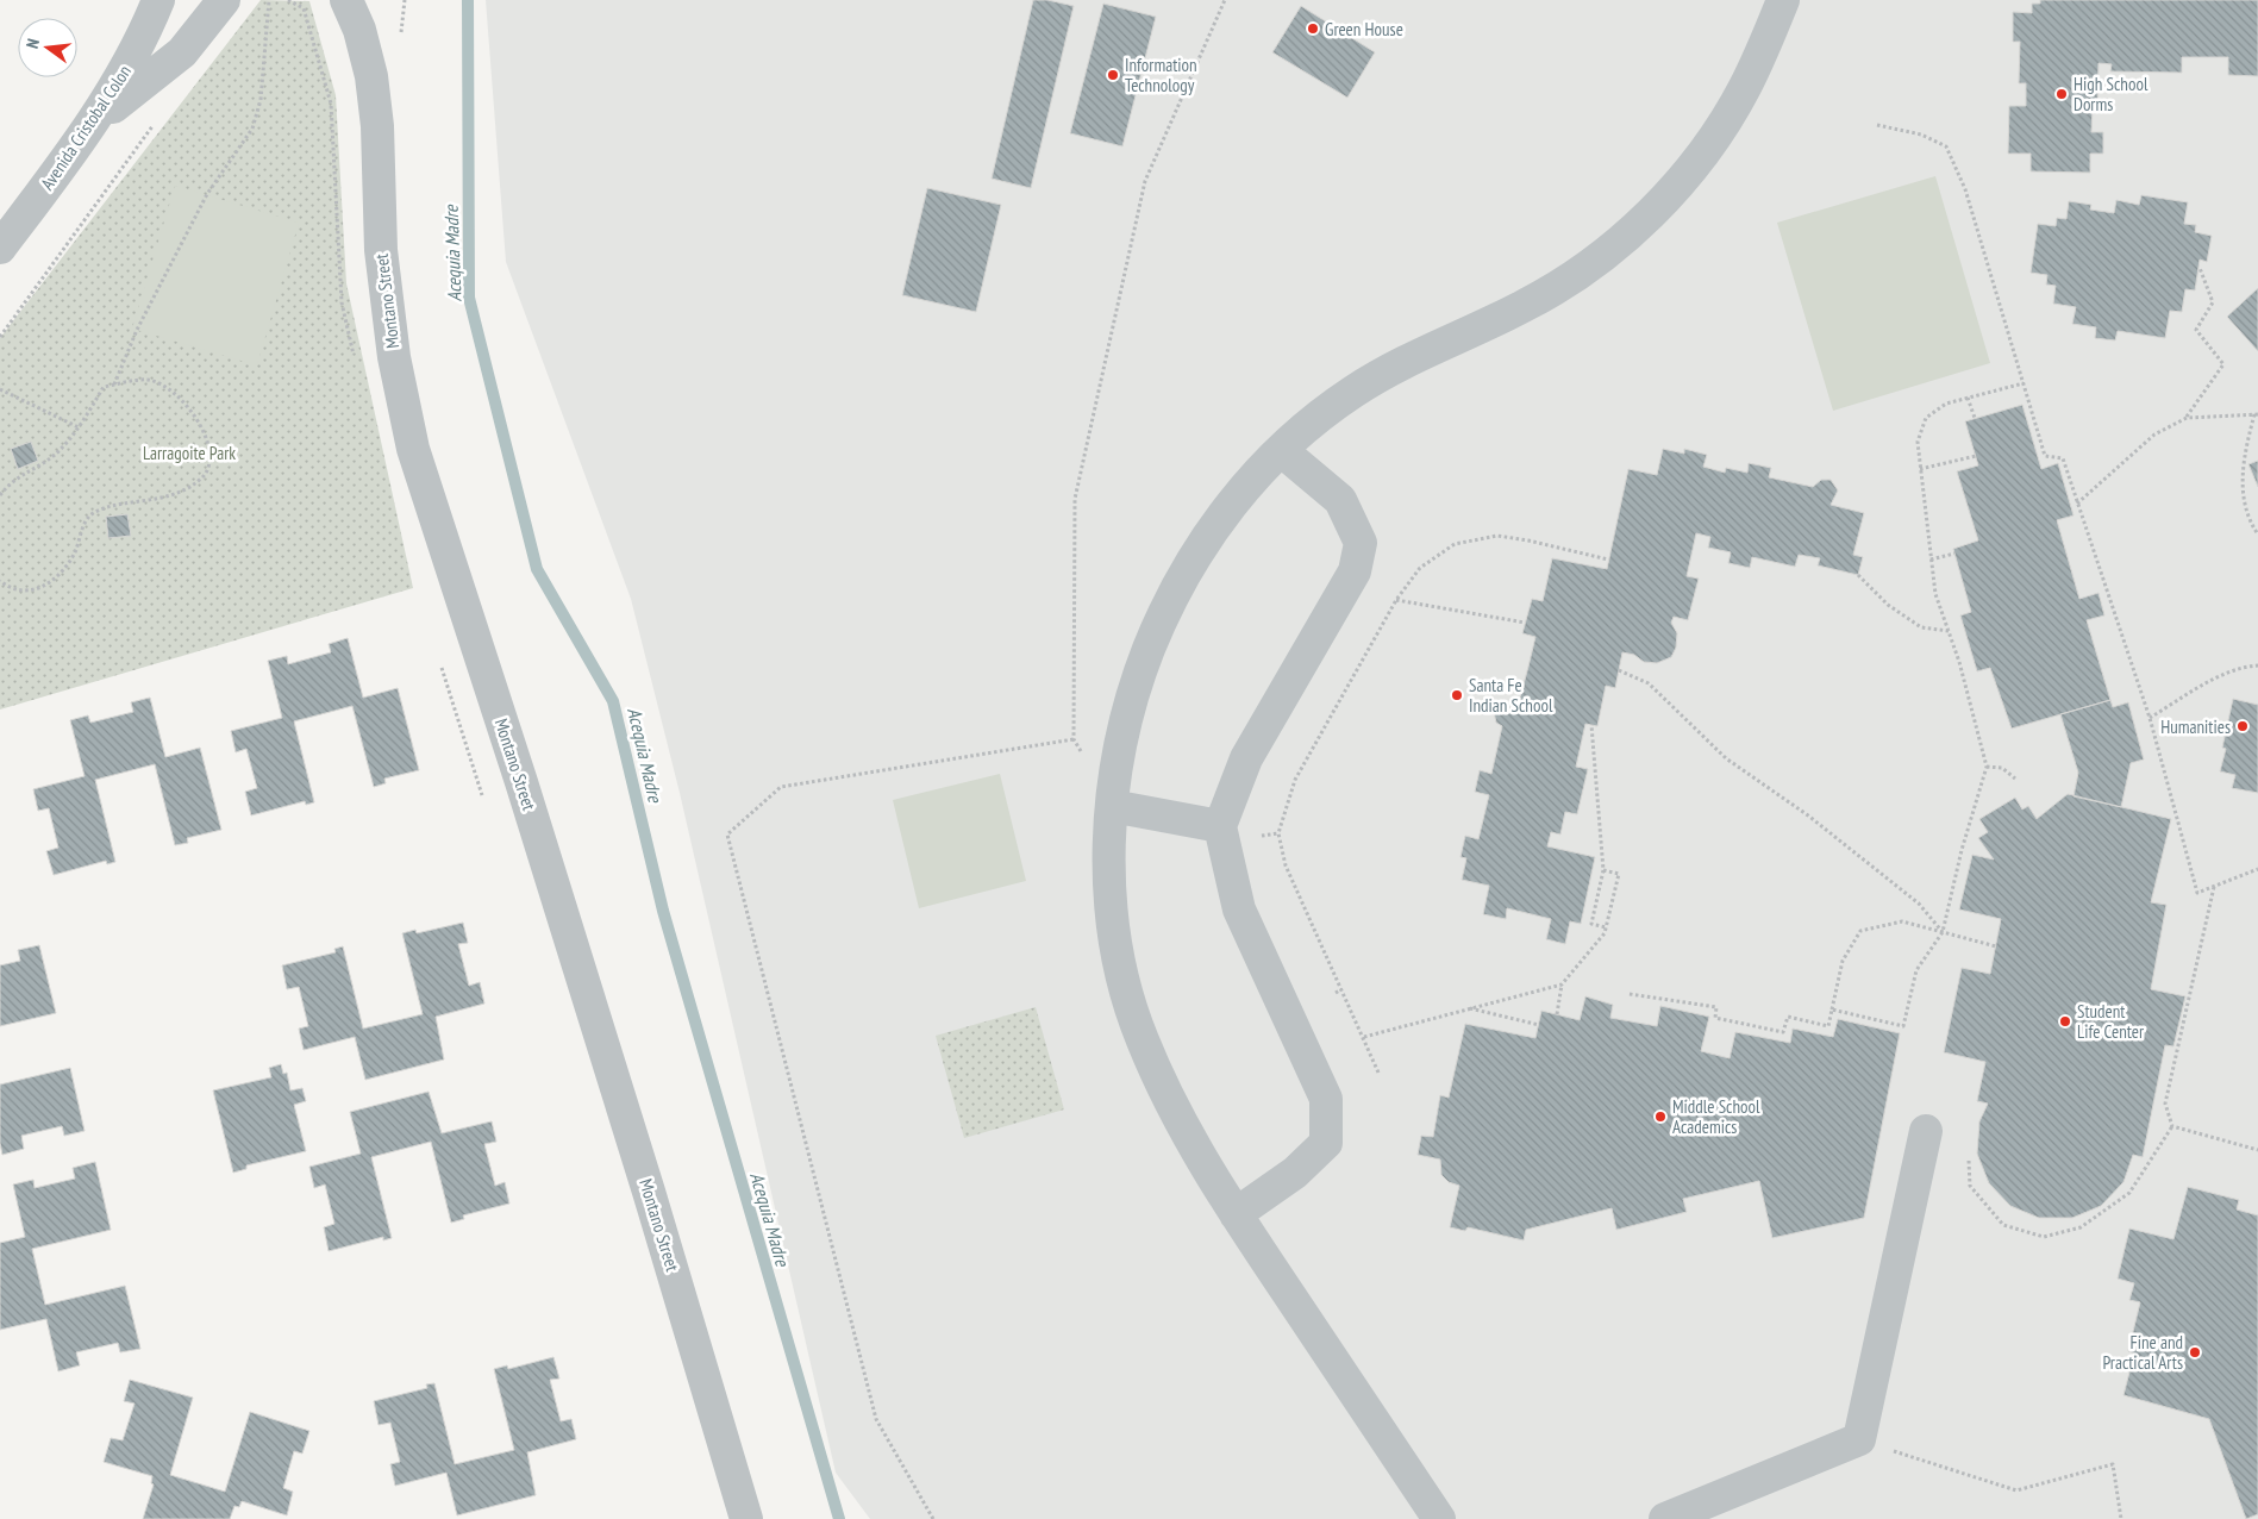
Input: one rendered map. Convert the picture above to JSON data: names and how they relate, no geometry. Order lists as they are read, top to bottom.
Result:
{
  "streets": {
    "street": ["Avenida Cristobal Colon", "Montano Street"]
  },
  "water": ["Acequia Madre"],
  "parks": ["Larragoite Park"],
  "places": [
    "Green House",
    "Information Technology",
    "High School Dorms",
    "Santa Fe Indian School",
    "Humanities",
    "Student Life Center",
    "Middle School Academics",
    "Fine and Practical Arts"
  ],
  "north": "left"
}
